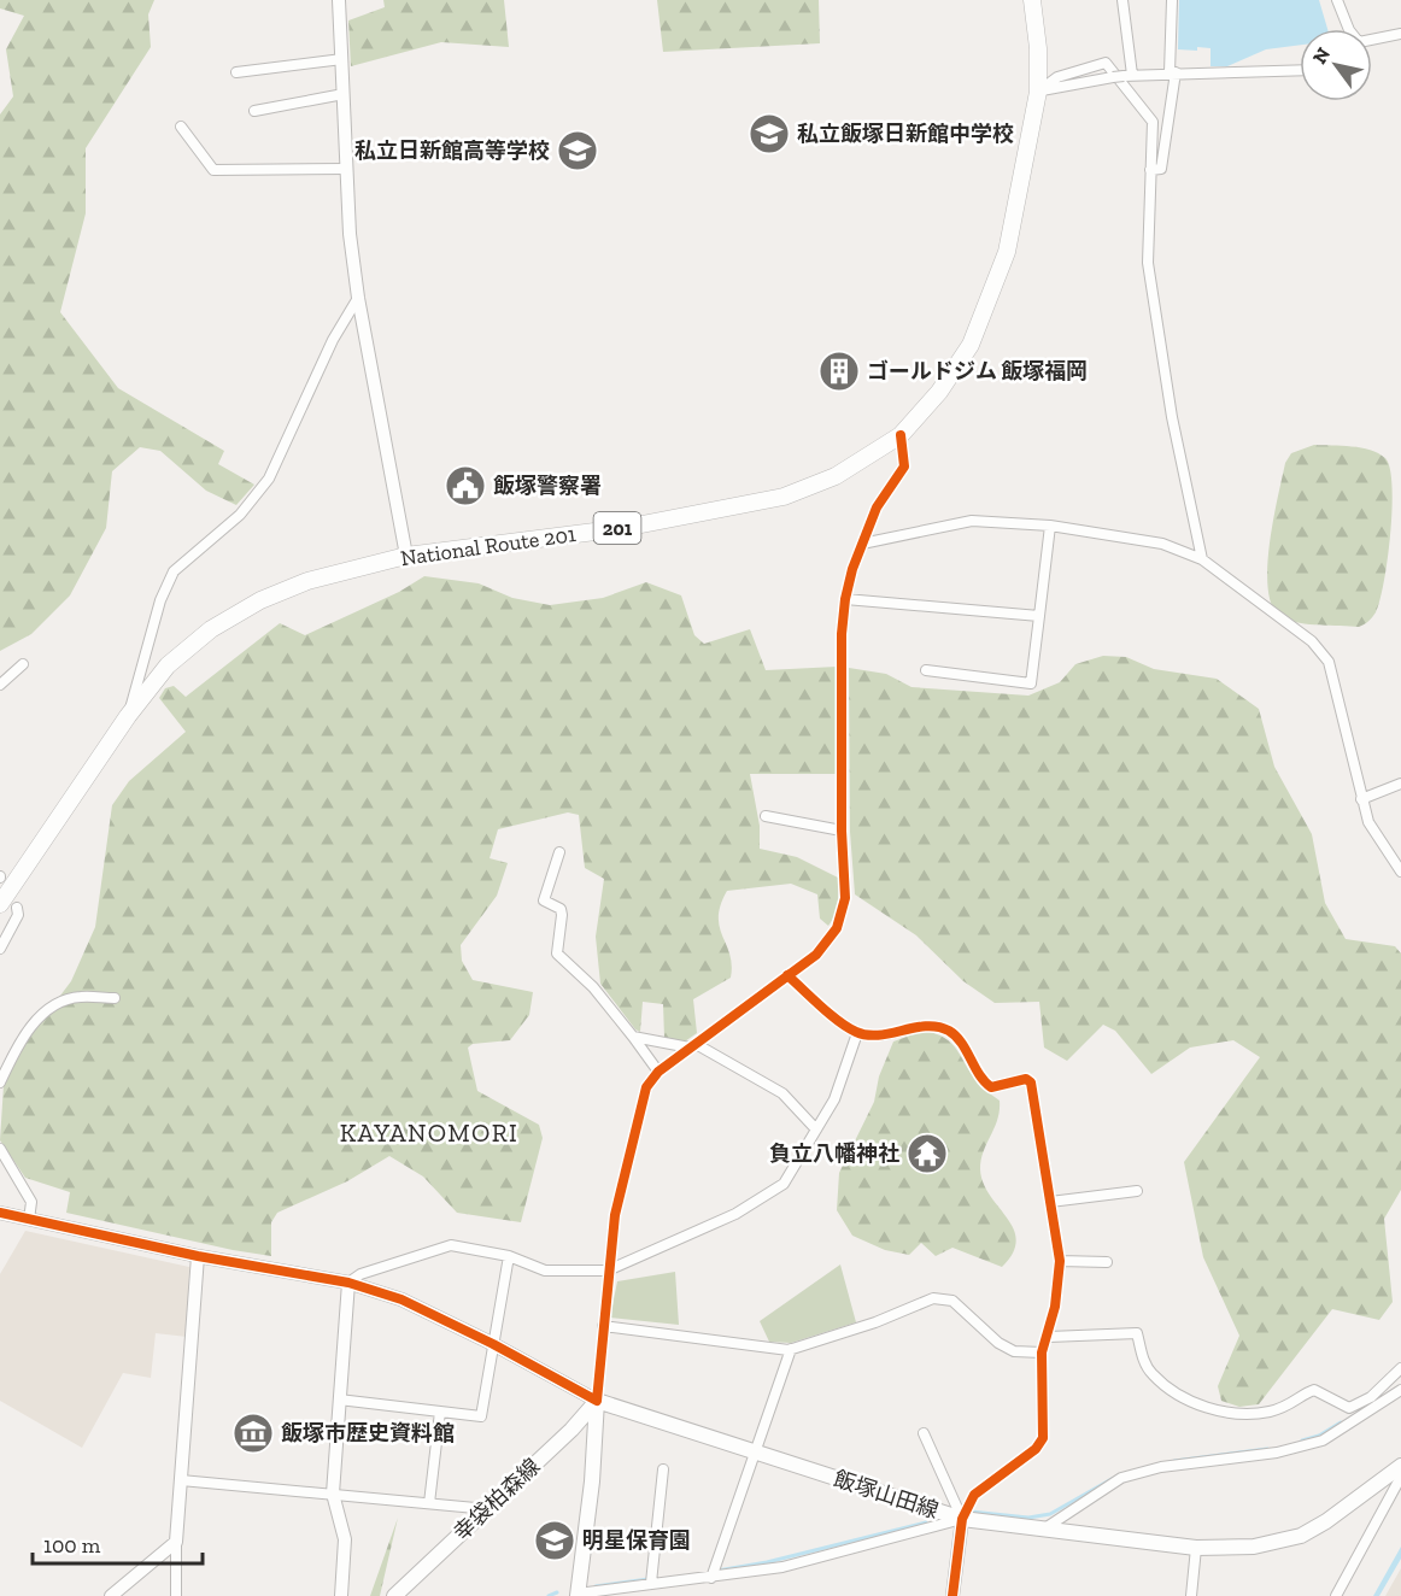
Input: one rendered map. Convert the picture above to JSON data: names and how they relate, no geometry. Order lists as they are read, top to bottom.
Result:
{
  "streets": {
    "highway": ["201", "National Route 201"],
    "main road": ["飯塚山田線", "幸袋柏森線"]
  },
  "crossings": [
    ["飯塚山田線", "幸袋柏森線"]
  ],
  "districts": ["KAYANOMORI"],
  "places": {
    "school or university": ["私立飯塚日新館中学校", "私立日新館高等学校", "明星保育園"],
    "building": ["ゴールドジム 飯塚福岡"],
    "public building": ["飯塚警察署"],
    "temple": ["負立八幡神社"],
    "museum": ["飯塚市歴史資料館"]
  },
  "scale_bar": "100 m",
  "north": "top left"
}
